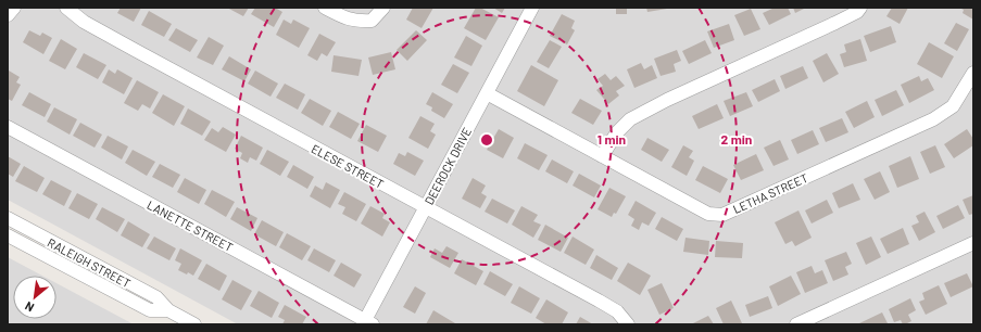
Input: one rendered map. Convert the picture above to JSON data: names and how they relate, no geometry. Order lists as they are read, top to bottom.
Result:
{
  "streets": {
    "street": [
      "ELESE STREET",
      "DEEROCK DRIVE",
      "LETHA STREET",
      "LANETTE STREET",
      "RALEIGH STREET"
    ]
  },
  "crossings": [
    ["ELESE STREET", "DEEROCK DRIVE"],
    ["DEEROCK DRIVE", "LETHA STREET"],
    ["DEEROCK DRIVE", "LANETTE STREET"]
  ],
  "north": "bottom left",
  "rings": ["1 min", "2 min"]
}
